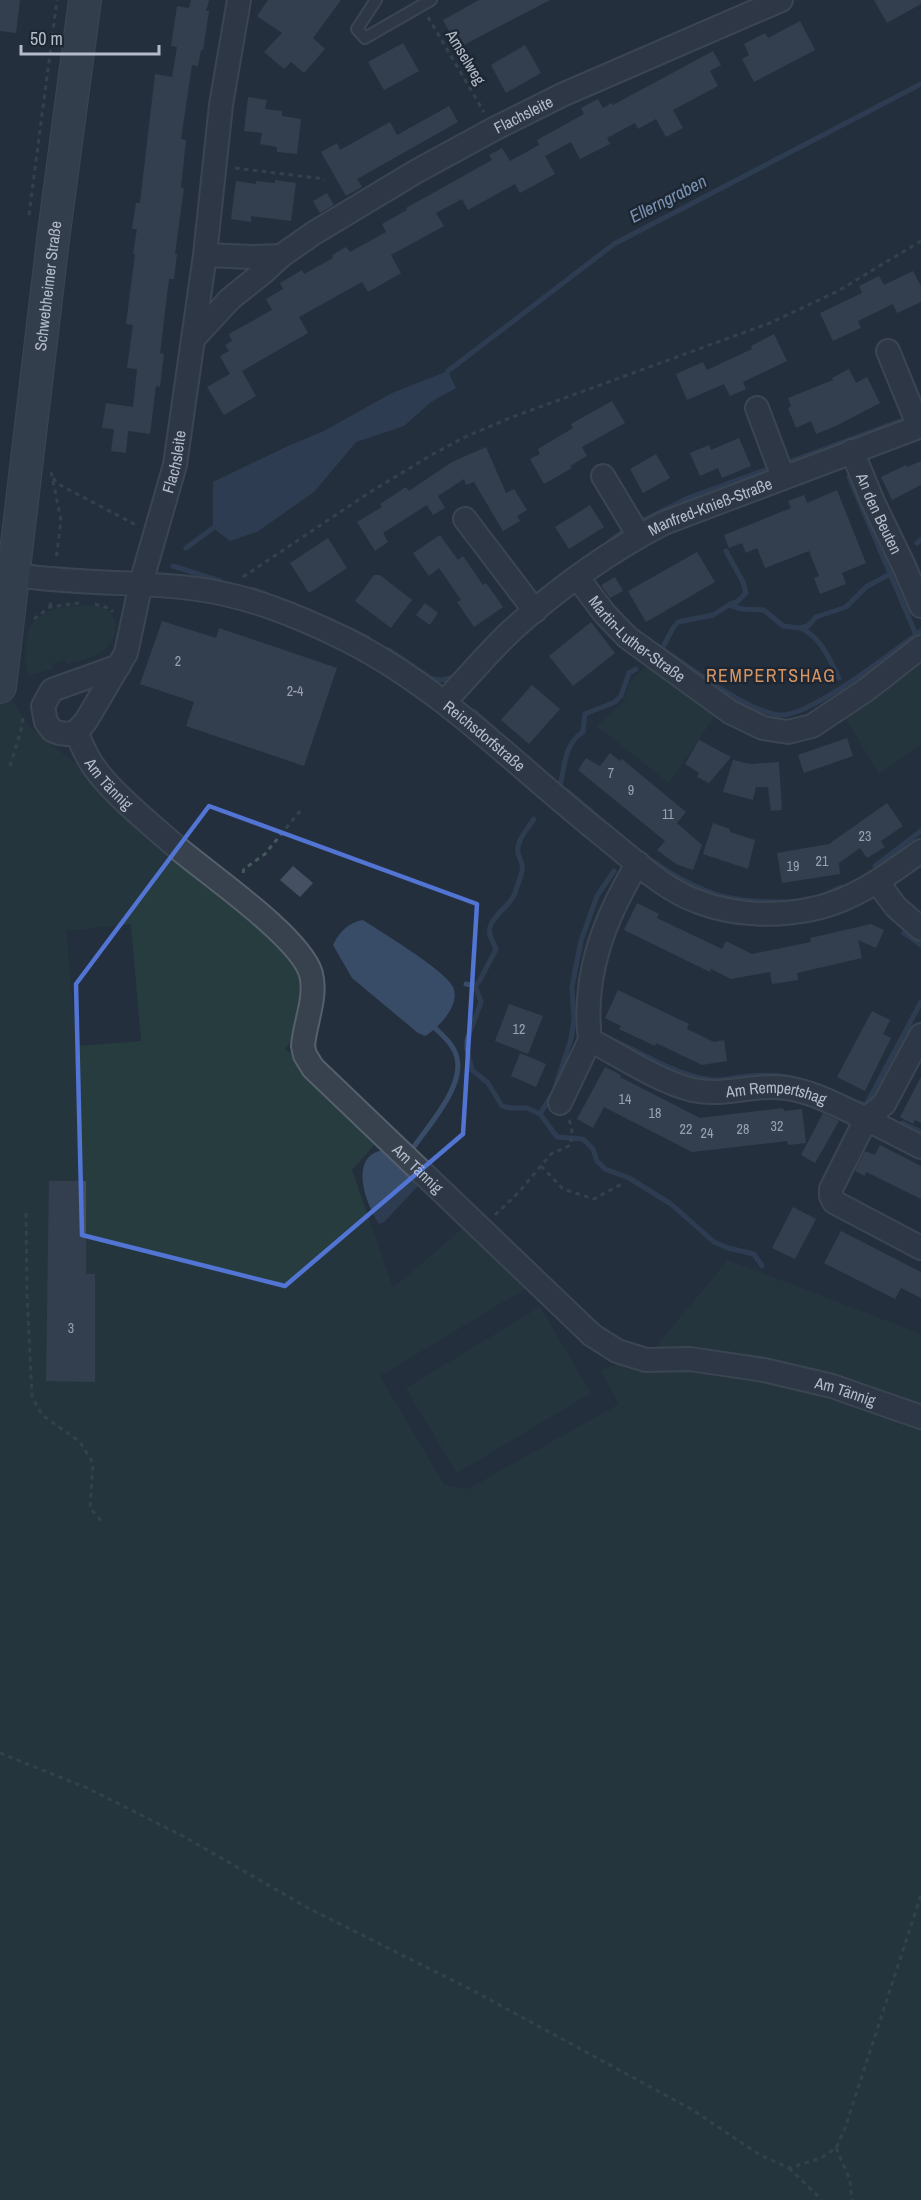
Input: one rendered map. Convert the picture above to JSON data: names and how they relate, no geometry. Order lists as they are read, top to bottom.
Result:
{
  "streets": {
    "main road": ["Schwebheimer Straße"],
    "street": [
      "Flachsleite",
      "Manfred-Knieß-Straße",
      "An den Beuten",
      "Martin-Luther-Straße",
      "Reichsdorfstraße",
      "Am Tännig",
      "Am Rempertshag"
    ],
    "path": ["Amselweg"]
  },
  "crossings": [
    ["Amselweg", "Flachsleite"],
    ["Flachsleite", "Reichsdorfstraße"],
    ["Flachsleite", "Am Tännig"],
    ["Schwebheimer Straße", "Reichsdorfstraße"],
    ["Manfred-Knieß-Straße", "An den Beuten"],
    ["Manfred-Knieß-Straße", "Martin-Luther-Straße"],
    ["Manfred-Knieß-Straße", "Reichsdorfstraße"]
  ],
  "districts": ["REMPERTSHAG"],
  "water": ["Ellerngraben"],
  "house_numbers": [
    "2",
    "2-4",
    "7",
    "9",
    "11",
    "23",
    "21",
    "19",
    "12",
    "14",
    "18",
    "32",
    "22",
    "28",
    "24",
    "3"
  ],
  "scale_bar": "50 m"
}
